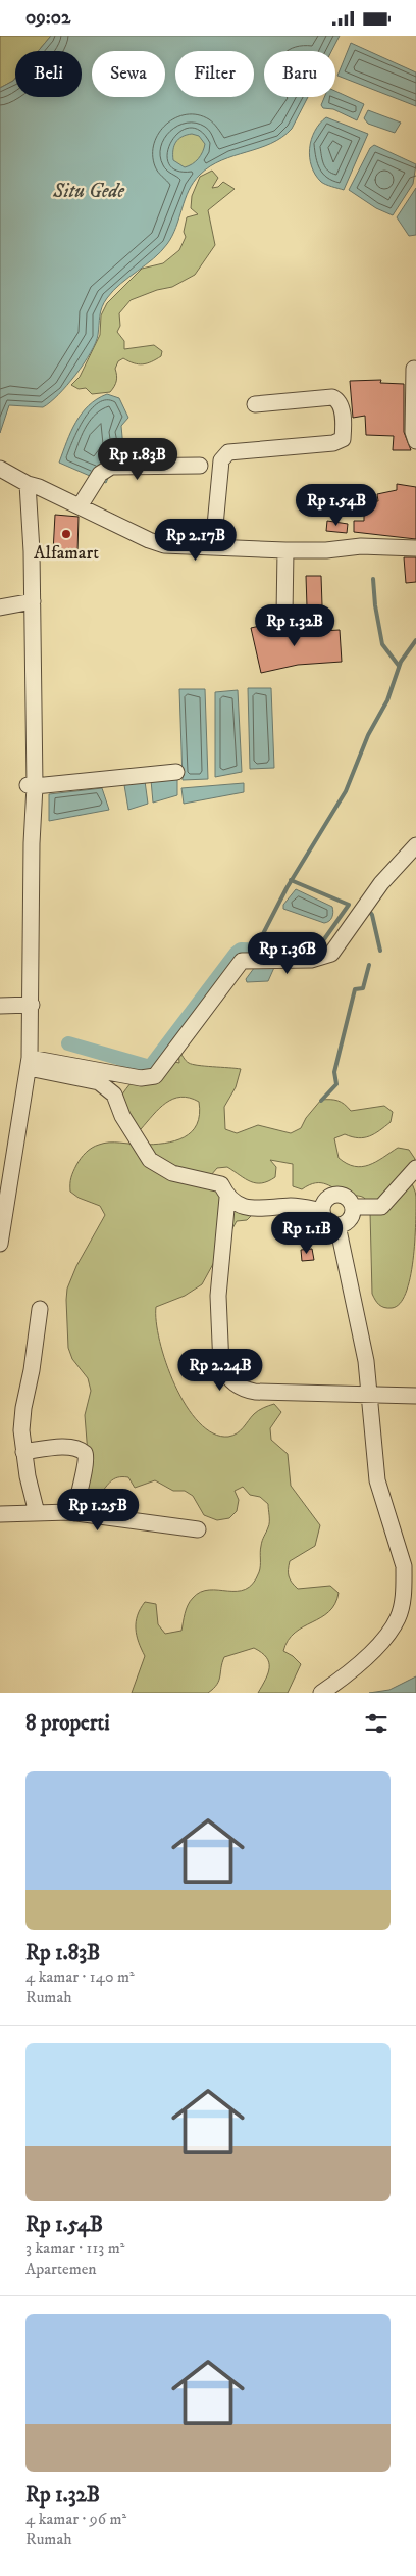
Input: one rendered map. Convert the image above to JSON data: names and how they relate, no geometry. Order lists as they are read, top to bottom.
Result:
{
  "water": ["Situ Gede"],
  "places": ["Alfamart"],
  "page": {
    "status": "09:02",
    "chip": [
      "Beli",
      "Sewa",
      "Filter",
      "Baru"
    ],
    "price": [
      "Rp 1.83B",
      "Rp 1.54B",
      "Rp 2.17B",
      "Rp 1.32B",
      "Rp 1.36B",
      "Rp 1.1B",
      "Rp 2.24B",
      "Rp 1.25B"
    ],
    "heading": "8 properti",
    "list": [
      {
        "name": "Rp 1.83B",
        "note": "4 kamar · 140 m² · Rumah"
      },
      {
        "name": "Rp 1.54B",
        "note": "3 kamar · 113 m² · Apartemen"
      },
      {
        "name": "Rp 1.32B",
        "note": "4 kamar · 96 m² · Rumah"
      }
    ]
  }
}
